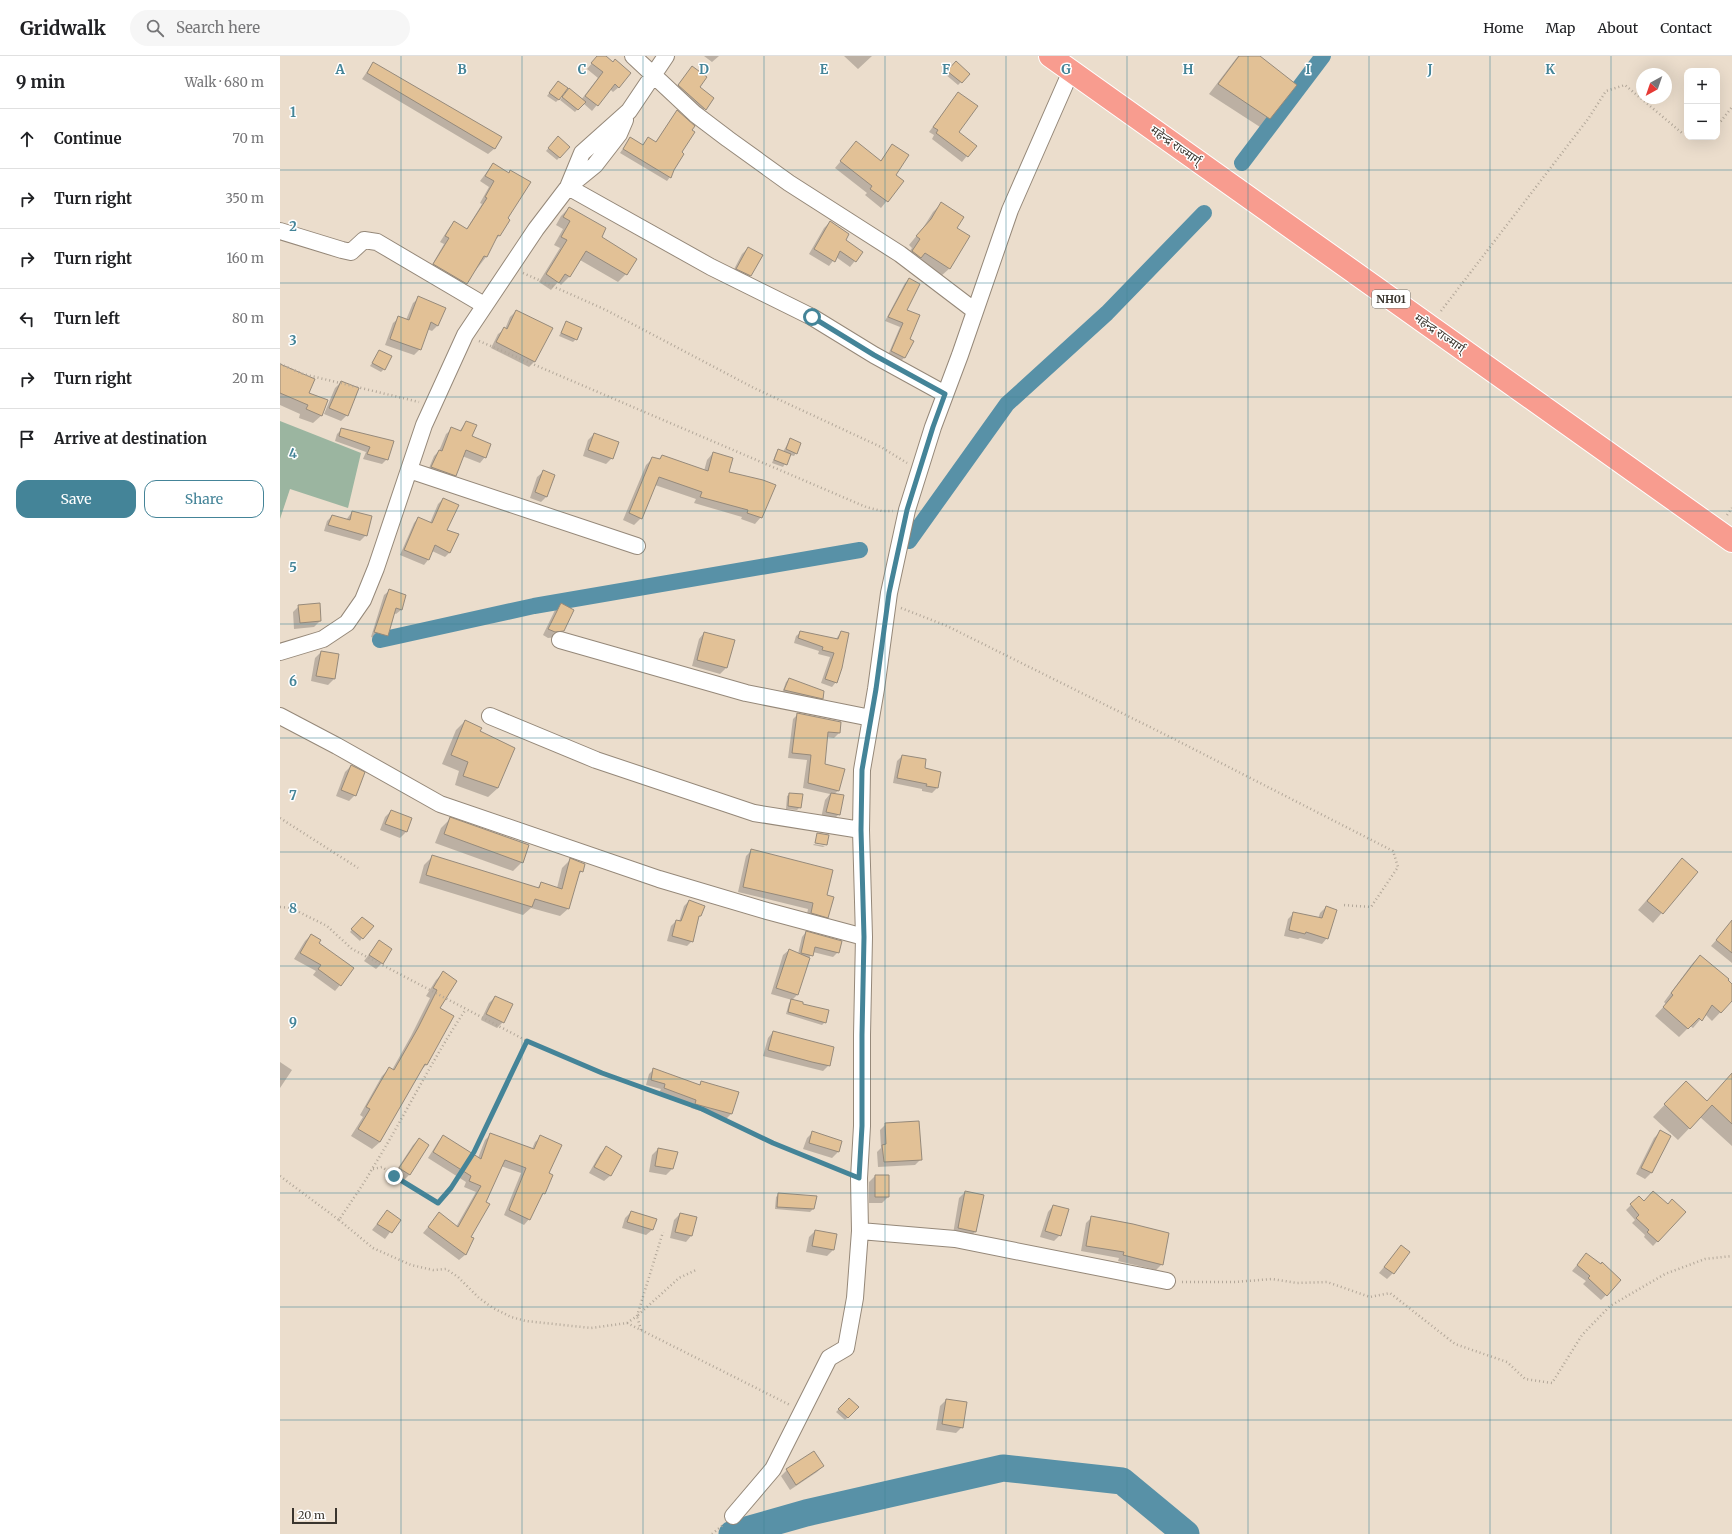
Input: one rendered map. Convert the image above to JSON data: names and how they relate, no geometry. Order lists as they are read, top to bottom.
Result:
{
  "streets": {
    "highway": ["महेन्द्र राज्मार्ग्", "NH01"]
  },
  "scale_bar": "20 m",
  "north": "bottom left",
  "page": {
    "header": "Gridwalk",
    "search": "Search here",
    "nav": [
      "Home",
      "Map",
      "About",
      "Contact"
    ],
    "heading": ["9 min", "Walk · 680 m"],
    "map_buttons": ["+", "−"],
    "list": [
      ["Continue", "70 m"],
      ["Turn right", "350 m"],
      ["Turn right", "160 m"],
      ["Turn left", "80 m"],
      ["Turn right", "20 m"],
      "Arrive at destination"
    ],
    "buttons": ["Save", "Share"],
    "scale": "20 m"
  },
  "grid": {
    "columns": [
      "A",
      "B",
      "C",
      "D",
      "E",
      "F",
      "G",
      "H",
      "I",
      "J",
      "K"
    ],
    "rows": [
      "1",
      "2",
      "3",
      "4",
      "5",
      "6",
      "7",
      "8",
      "9"
    ]
  }
}
